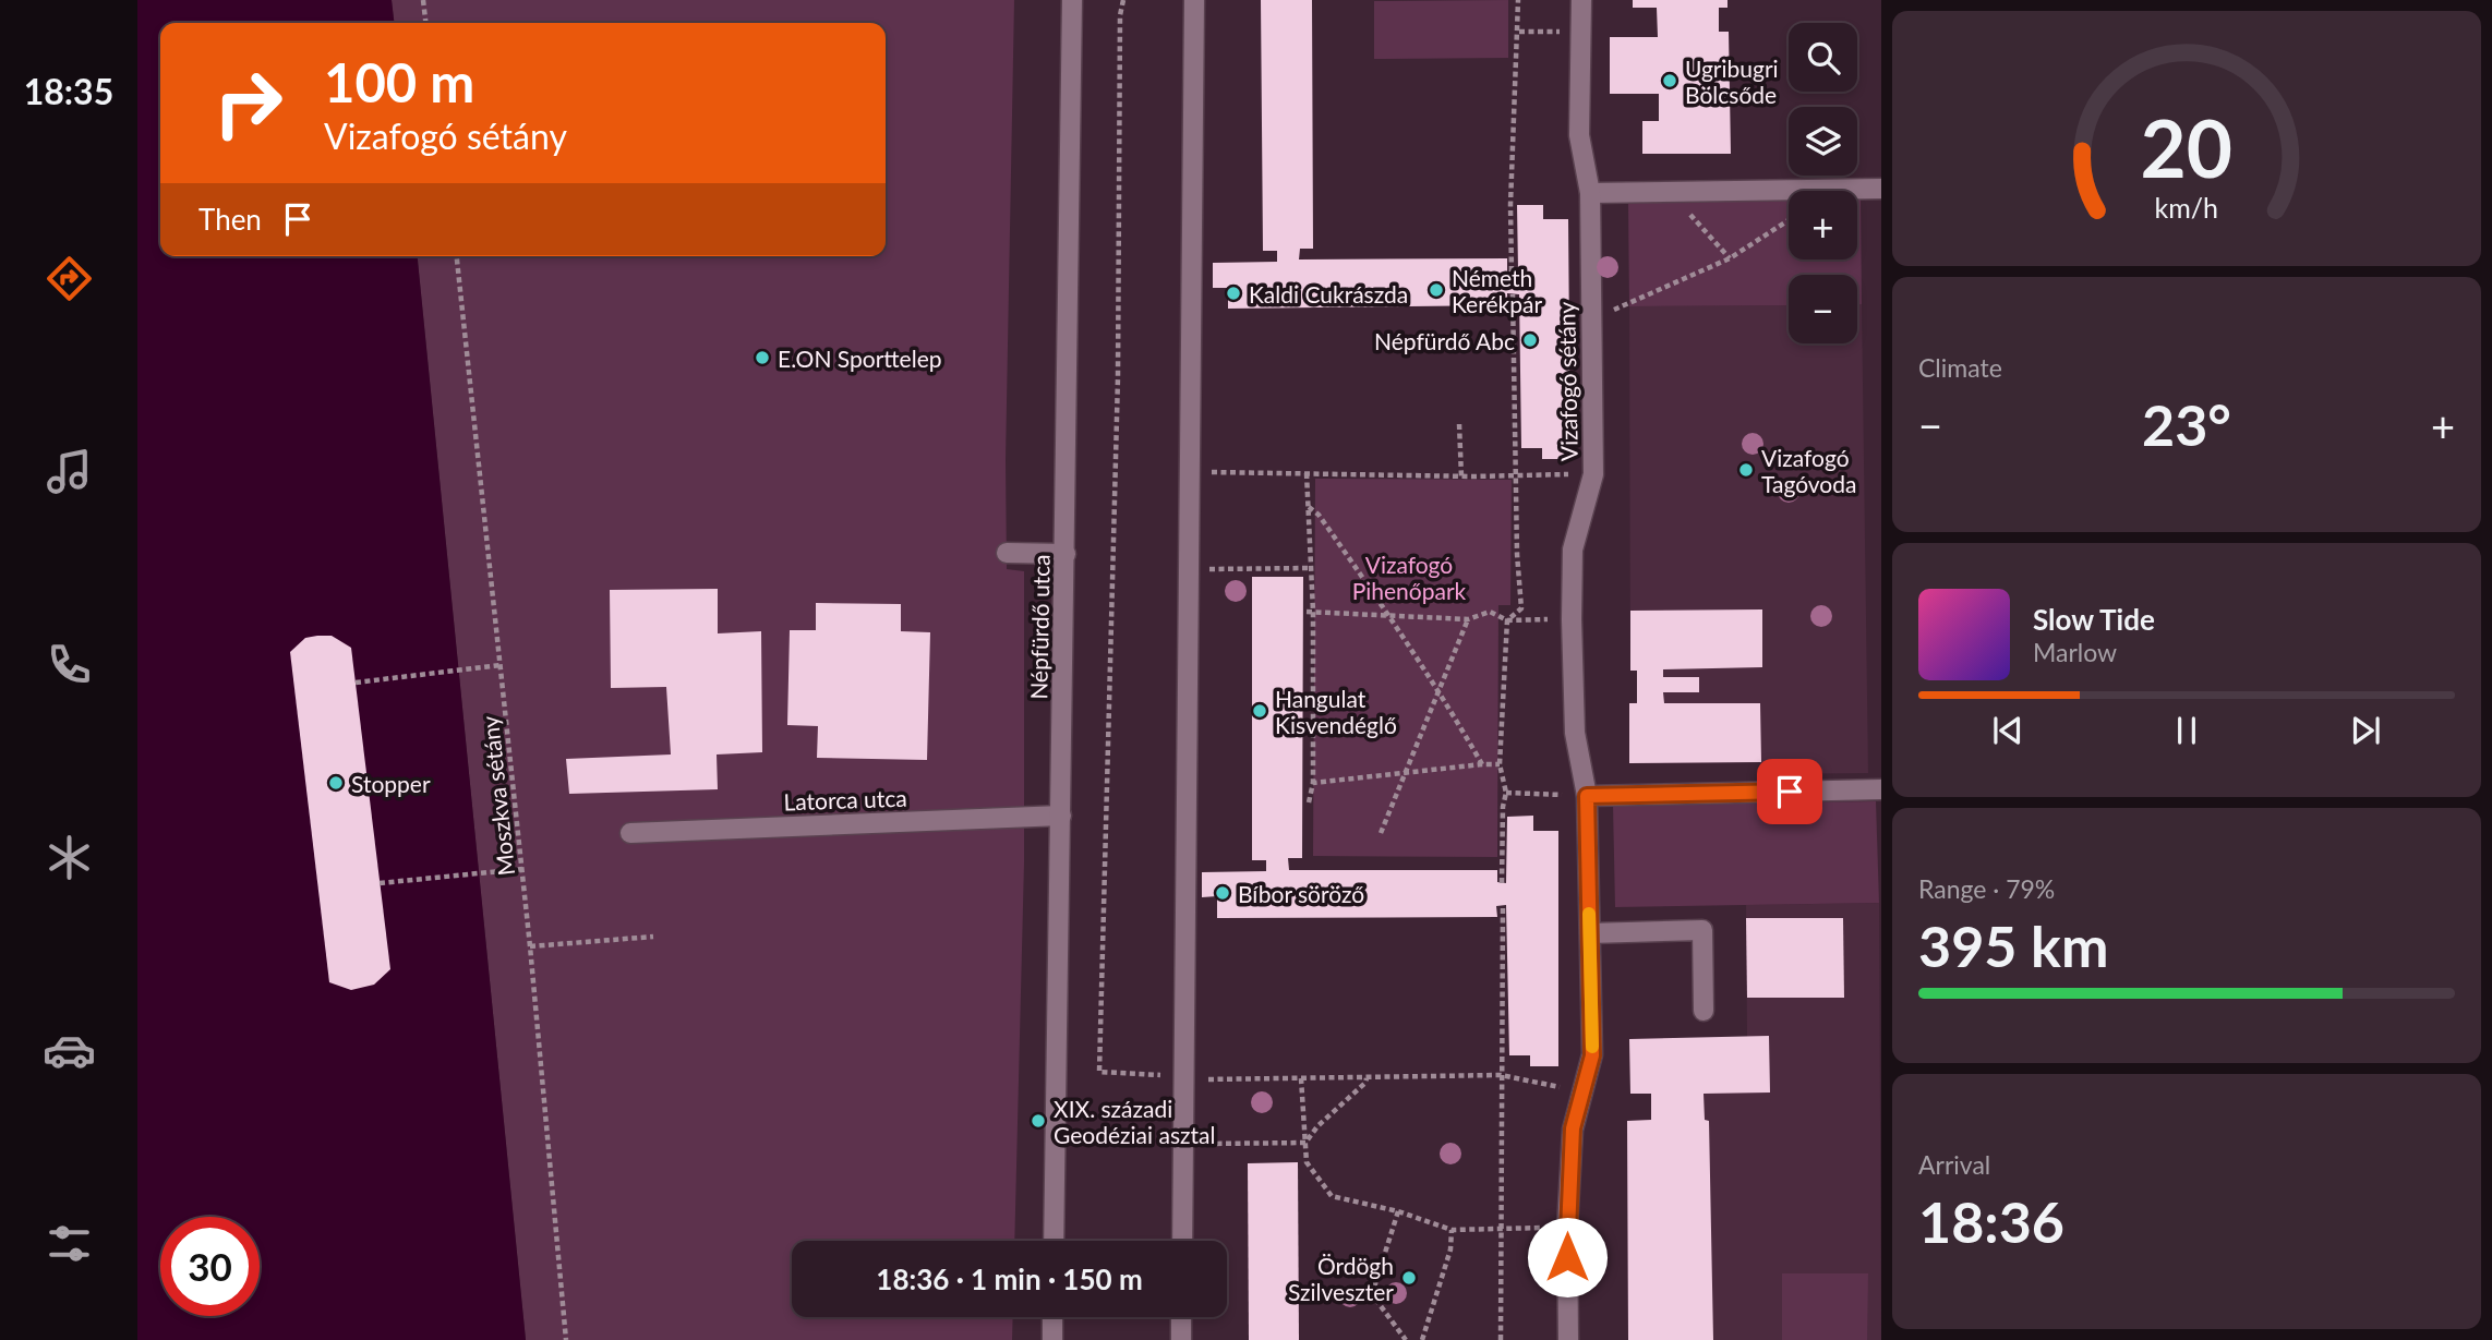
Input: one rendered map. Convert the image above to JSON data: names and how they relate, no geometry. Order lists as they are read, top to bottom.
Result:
{
  "streets": {
    "street": ["Vizafogó sétány", "Népfürdő utca", "Latorca utca"],
    "path": ["Moszkva sétány"]
  },
  "crossings": [
    ["Népfürdő utca", "Latorca utca"]
  ],
  "parks": ["Vizafogó Pihenőpark"],
  "places": [
    "Ugribugri Bölcsőde",
    "Németh Kerékpár",
    "Kaldi Cukrászda",
    "Népfürdő Abc",
    "E.ON Sporttelep",
    "Vizafogó Tagóvoda",
    "Hangulat Kisvendéglő",
    "Stopper",
    "Bíbor söröző",
    "XIX. századi Geodéziai asztal",
    "Ördögh Szilveszter"
  ],
  "page": {
    "tabs": "18:35",
    "map_buttons": ["+", "−"],
    "turn": ["100 m", "Vizafogó sétány"],
    "then": "Then",
    "tile": [
      "Climate",
      ["Range · 79%", "395 km"],
      ["Arrival", "18:36"]
    ],
    "heat": ["−", "23°", "+"],
    "song": ["Slow Tide", "Marlow"],
    "limit": "30",
    "trip": "18:36 · 1 min · 150 m",
    "gauge": ["20", "km/h"]
  }
}
